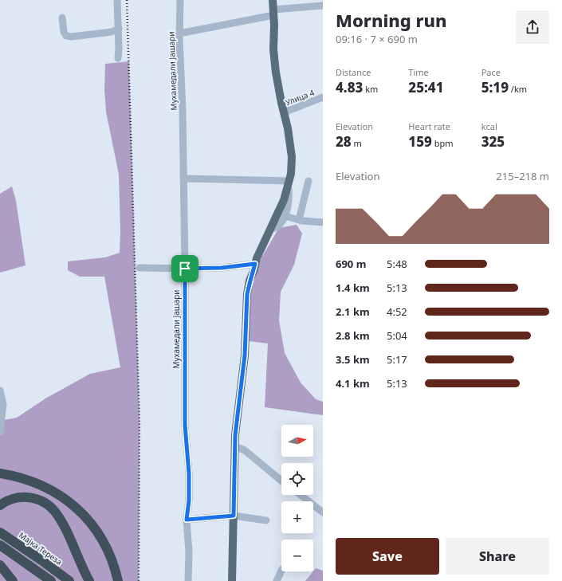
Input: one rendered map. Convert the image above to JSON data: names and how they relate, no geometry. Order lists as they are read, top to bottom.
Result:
{
  "streets": {
    "highway": ["Мајка Тереза"],
    "street": ["Мухамедали Јашари", "Улица 4"]
  },
  "north": "right",
  "page": {
    "heading": ["Morning run", "09:16 · 7 × 690 m"],
    "stats": [
      ["Distance", "4.83 km"],
      ["Time", "25:41"],
      ["Pace", "5:19 /km"],
      ["Elevation", "28 m"],
      ["Heart rate", "159 bpm"],
      ["kcal", "325"]
    ],
    "chart": ["Elevation", "215–218 m"],
    "list": [
      {
        "name": "690 m",
        "note": "5:48"
      },
      {
        "name": "1.4 km",
        "note": "5:13"
      },
      {
        "name": "2.1 km",
        "note": "4:52"
      },
      {
        "name": "2.8 km",
        "note": "5:04"
      },
      {
        "name": "3.5 km",
        "note": "5:17"
      },
      {
        "name": "4.1 km",
        "note": "5:13"
      }
    ],
    "map_buttons": ["+", "−"],
    "buttons": ["Save", "Share"]
  }
}
